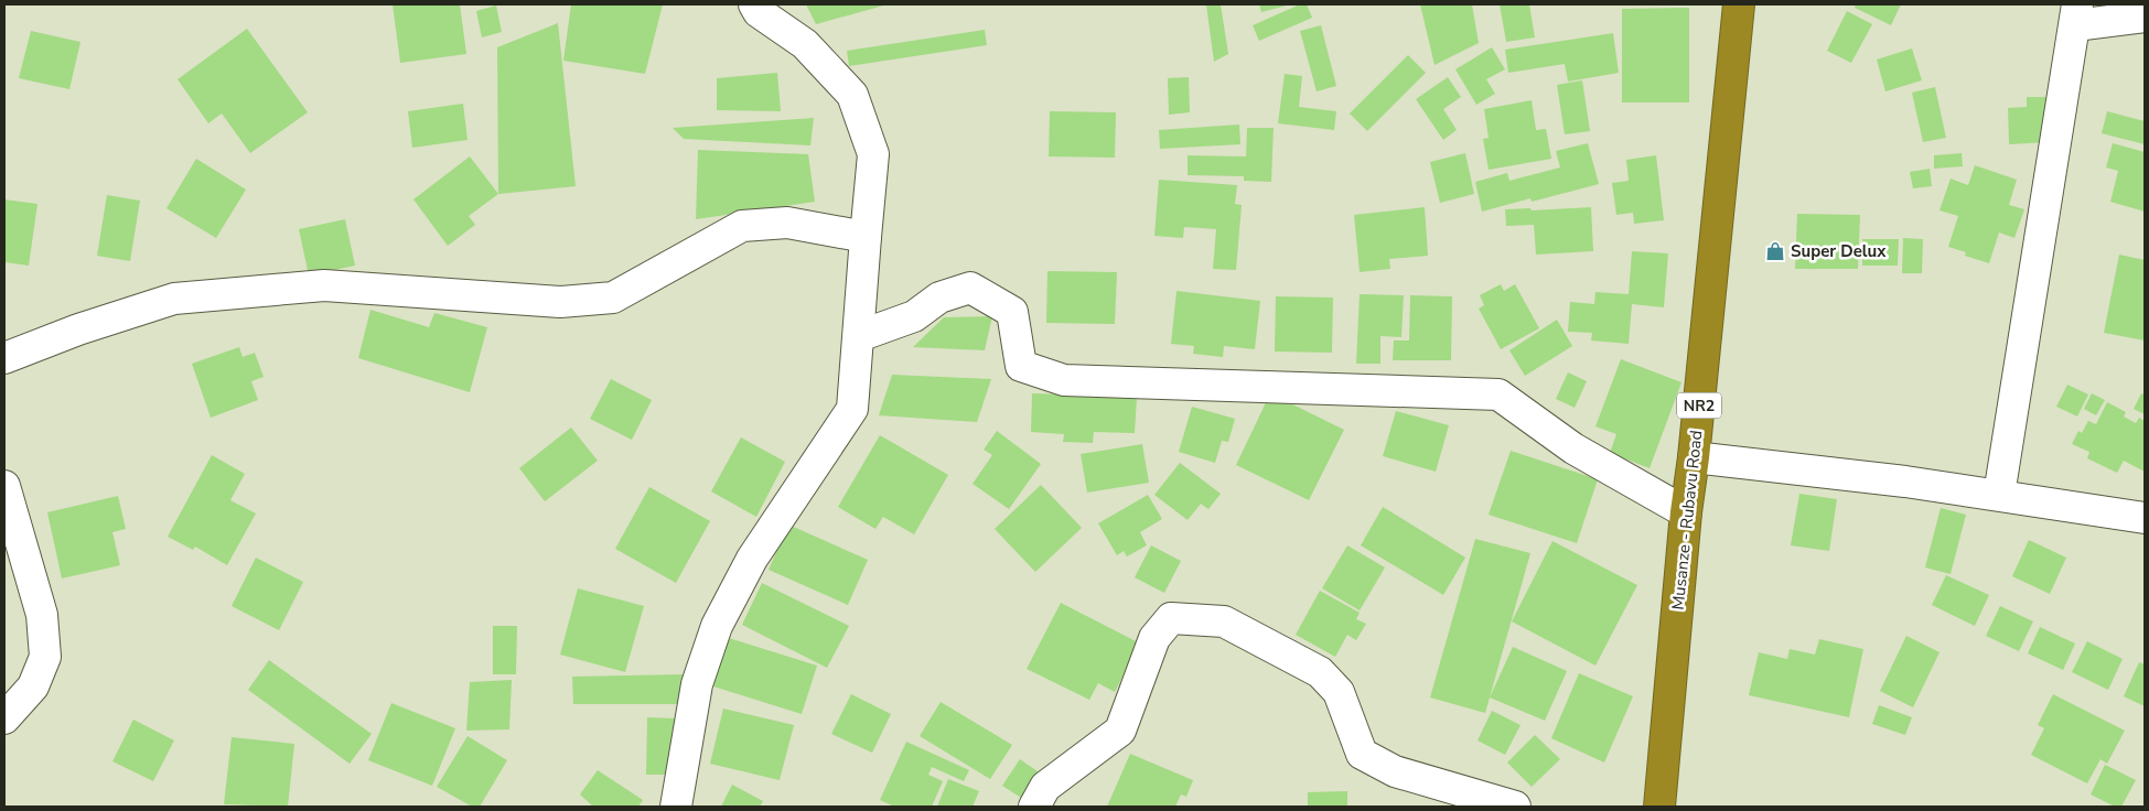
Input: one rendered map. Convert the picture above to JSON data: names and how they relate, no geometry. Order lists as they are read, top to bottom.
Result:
{
  "streets": {
    "highway": ["NR2", "Musanze - Rubavu Road"]
  },
  "places": {
    "shop": ["Super Delux"]
  }
}
